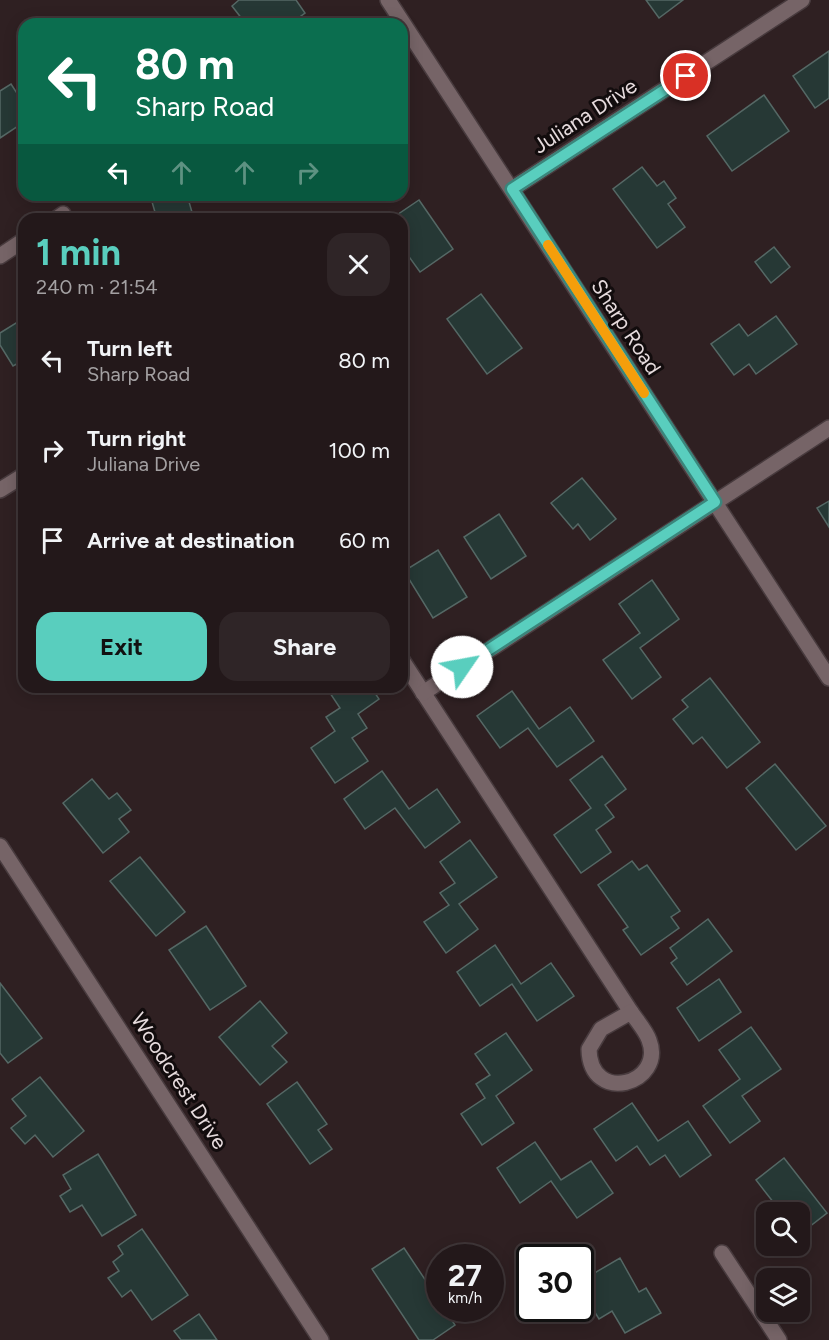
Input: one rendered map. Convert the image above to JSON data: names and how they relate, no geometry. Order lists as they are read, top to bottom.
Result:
{
  "streets": {
    "street": ["Juliana Drive", "Sharp Road", "Woodcrest Drive"]
  },
  "crossings": [
    ["Juliana Drive", "Sharp Road"]
  ],
  "page": {
    "turn": ["80 m", "Sharp Road"],
    "heading": ["1 min", "240 m · 21:54"],
    "list": [
      {
        "name": "Turn left",
        "note": "Sharp Road",
        "value": "80 m"
      },
      {
        "name": "Turn right",
        "note": "Juliana Drive",
        "value": "100 m"
      },
      {
        "name": "Arrive at destination",
        "value": "60 m"
      }
    ],
    "buttons": ["Exit", "Share"],
    "speed": "27 km/h",
    "limit": "30"
  }
}
